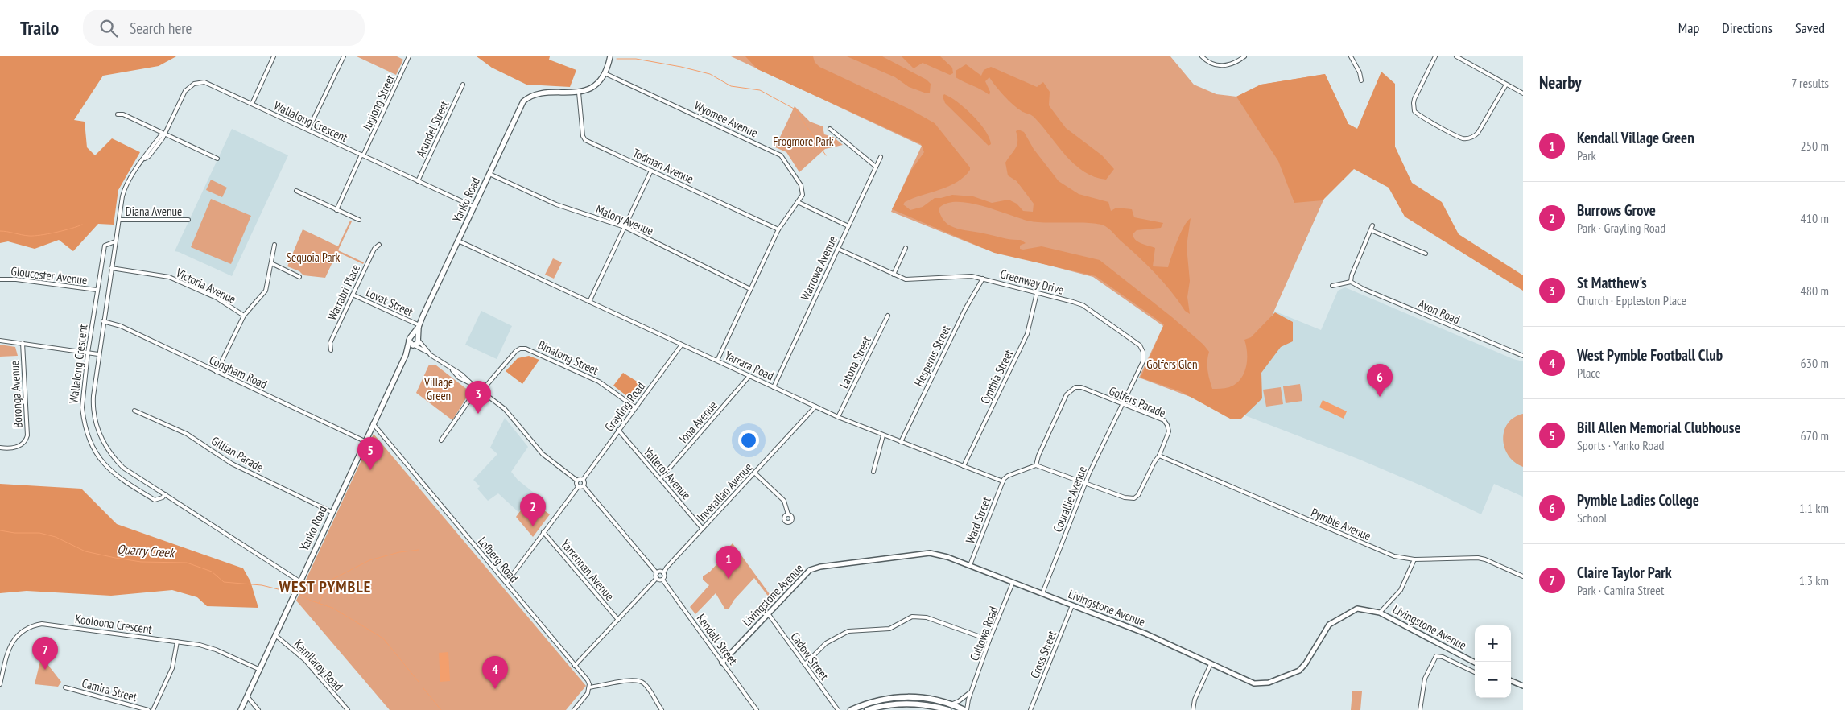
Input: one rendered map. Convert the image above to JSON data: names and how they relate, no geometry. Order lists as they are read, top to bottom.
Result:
{
  "streets": {
    "main road": ["Yanko Road"],
    "street": [
      "Jugiong Street",
      "Wyomee Avenue",
      "Wallalong Crescent",
      "Arundel Street",
      "Todman Avenue",
      "Diana Avenue",
      "Malory Avenue",
      "Warrowa Avenue",
      "Gloucester Avenue",
      "Greenway Drive",
      "Victoria Avenue",
      "Warrabri Place",
      "Lovat Street",
      "Avon Road",
      "Hesperus Street",
      "Binalong Street",
      "Latona Street",
      "Yarrara Road",
      "Congham Road",
      "Cynthia Street",
      "Boronga Avenue",
      "Golfers Parade",
      "Grayling Road",
      "Iona Avenue",
      "Gillian Parade",
      "Yalleroi Avenue",
      "Inverallan Avenue",
      "Courallie Avenue",
      "Ward Street",
      "Pymble Avenue",
      "Lofberg Road",
      "Yarrennan Avenue",
      "Livingstone Avenue",
      "Kooloona Crescent",
      "Cultowa Road",
      "Kendall Street",
      "Cross Street",
      "Cadow Street",
      "Kamilaroy Road",
      "Camira Street"
    ]
  },
  "crossings": [
    ["Jugiong Street", "Wallalong Crescent"],
    ["Wyomee Avenue", "Todman Avenue"],
    ["Wyomee Avenue", "Malory Avenue"],
    ["Wyomee Avenue", "Yarrara Road"],
    ["Wallalong Crescent", "Arundel Street"],
    ["Wallalong Crescent", "Yanko Road"],
    ["Wallalong Crescent", "Diana Avenue"],
    ["Wallalong Crescent", "Gloucester Avenue"],
    ["Wallalong Crescent", "Victoria Avenue"],
    ["Wallalong Crescent", "Congham Road"],
    ["Wallalong Crescent", "Boronga Avenue"],
    ["Todman Avenue", "Yanko Road"],
    ["Yanko Road", "Malory Avenue"],
    ["Yanko Road", "Lovat Street"],
    ["Yanko Road", "Yarrara Road"],
    ["Yanko Road", "Congham Road"],
    ["Yanko Road", "Gillian Parade"],
    ["Yanko Road", "Lofberg Road"],
    ["Yanko Road", "Kooloona Crescent"],
    ["Yanko Road", "Kamilaroy Road"],
    ["Warrowa Avenue", "Greenway Drive"],
    ["Warrowa Avenue", "Yarrara Road"],
    ["Greenway Drive", "Hesperus Street"],
    ["Greenway Drive", "Cynthia Street"],
    ["Greenway Drive", "Golfers Parade"],
    ["Greenway Drive", "Courallie Avenue"],
    ["Warrabri Place", "Lovat Street"],
    ["Hesperus Street", "Yarrara Road"],
    ["Binalong Street", "Grayling Road"],
    ["Latona Street", "Yarrara Road"],
    ["Yarrara Road", "Cynthia Street"],
    ["Yarrara Road", "Grayling Road"],
    ["Yarrara Road", "Iona Avenue"],
    ["Yarrara Road", "Inverallan Avenue"],
    ["Yarrara Road", "Ward Street"],
    ["Golfers Parade", "Courallie Avenue"],
    ["Golfers Parade", "Pymble Avenue"],
    ["Grayling Road", "Yalleroi Avenue"],
    ["Iona Avenue", "Yalleroi Avenue"],
    ["Yalleroi Avenue", "Inverallan Avenue"],
    ["Inverallan Avenue", "Kendall Street"],
    ["Courallie Avenue", "Livingstone Avenue"],
    ["Ward Street", "Livingstone Avenue"],
    ["Livingstone Avenue", "Cultowa Road"],
    ["Livingstone Avenue", "Kendall Street"],
    ["Livingstone Avenue", "Cross Street"],
    ["Livingstone Avenue", "Cadow Street"]
  ],
  "districts": ["WEST PYMBLE"],
  "water": ["Quarry Creek"],
  "parks": [
    "Frogmore Park",
    "Sequoia Park",
    "Golfers Glen",
    "Village Green"
  ],
  "page": {
    "header": "Trailo",
    "search": "Search here",
    "nav": ["Map", "Directions", "Saved"],
    "heading": ["Nearby", "7 results"],
    "list": [
      {
        "mark": "1",
        "name": "Kendall Village Green",
        "note": "Park",
        "value": "250 m"
      },
      {
        "mark": "2",
        "name": "Burrows Grove",
        "note": "Park · Grayling Road",
        "value": "410 m"
      },
      {
        "mark": "3",
        "name": "St Matthew's",
        "note": "Church · Eppleston Place",
        "value": "480 m"
      },
      {
        "mark": "4",
        "name": "West Pymble Football Club",
        "note": "Place",
        "value": "630 m"
      },
      {
        "mark": "5",
        "name": "Bill Allen Memorial Clubhouse",
        "note": "Sports · Yanko Road",
        "value": "670 m"
      },
      {
        "mark": "6",
        "name": "Pymble Ladies College",
        "note": "School",
        "value": "1.1 km"
      },
      {
        "mark": "7",
        "name": "Claire Taylor Park",
        "note": "Park · Camira Street",
        "value": "1.3 km"
      }
    ],
    "pins": [
      "6",
      "3",
      "5",
      "2",
      "1",
      "7",
      "4"
    ],
    "map_buttons": ["+", "−"]
  }
}
